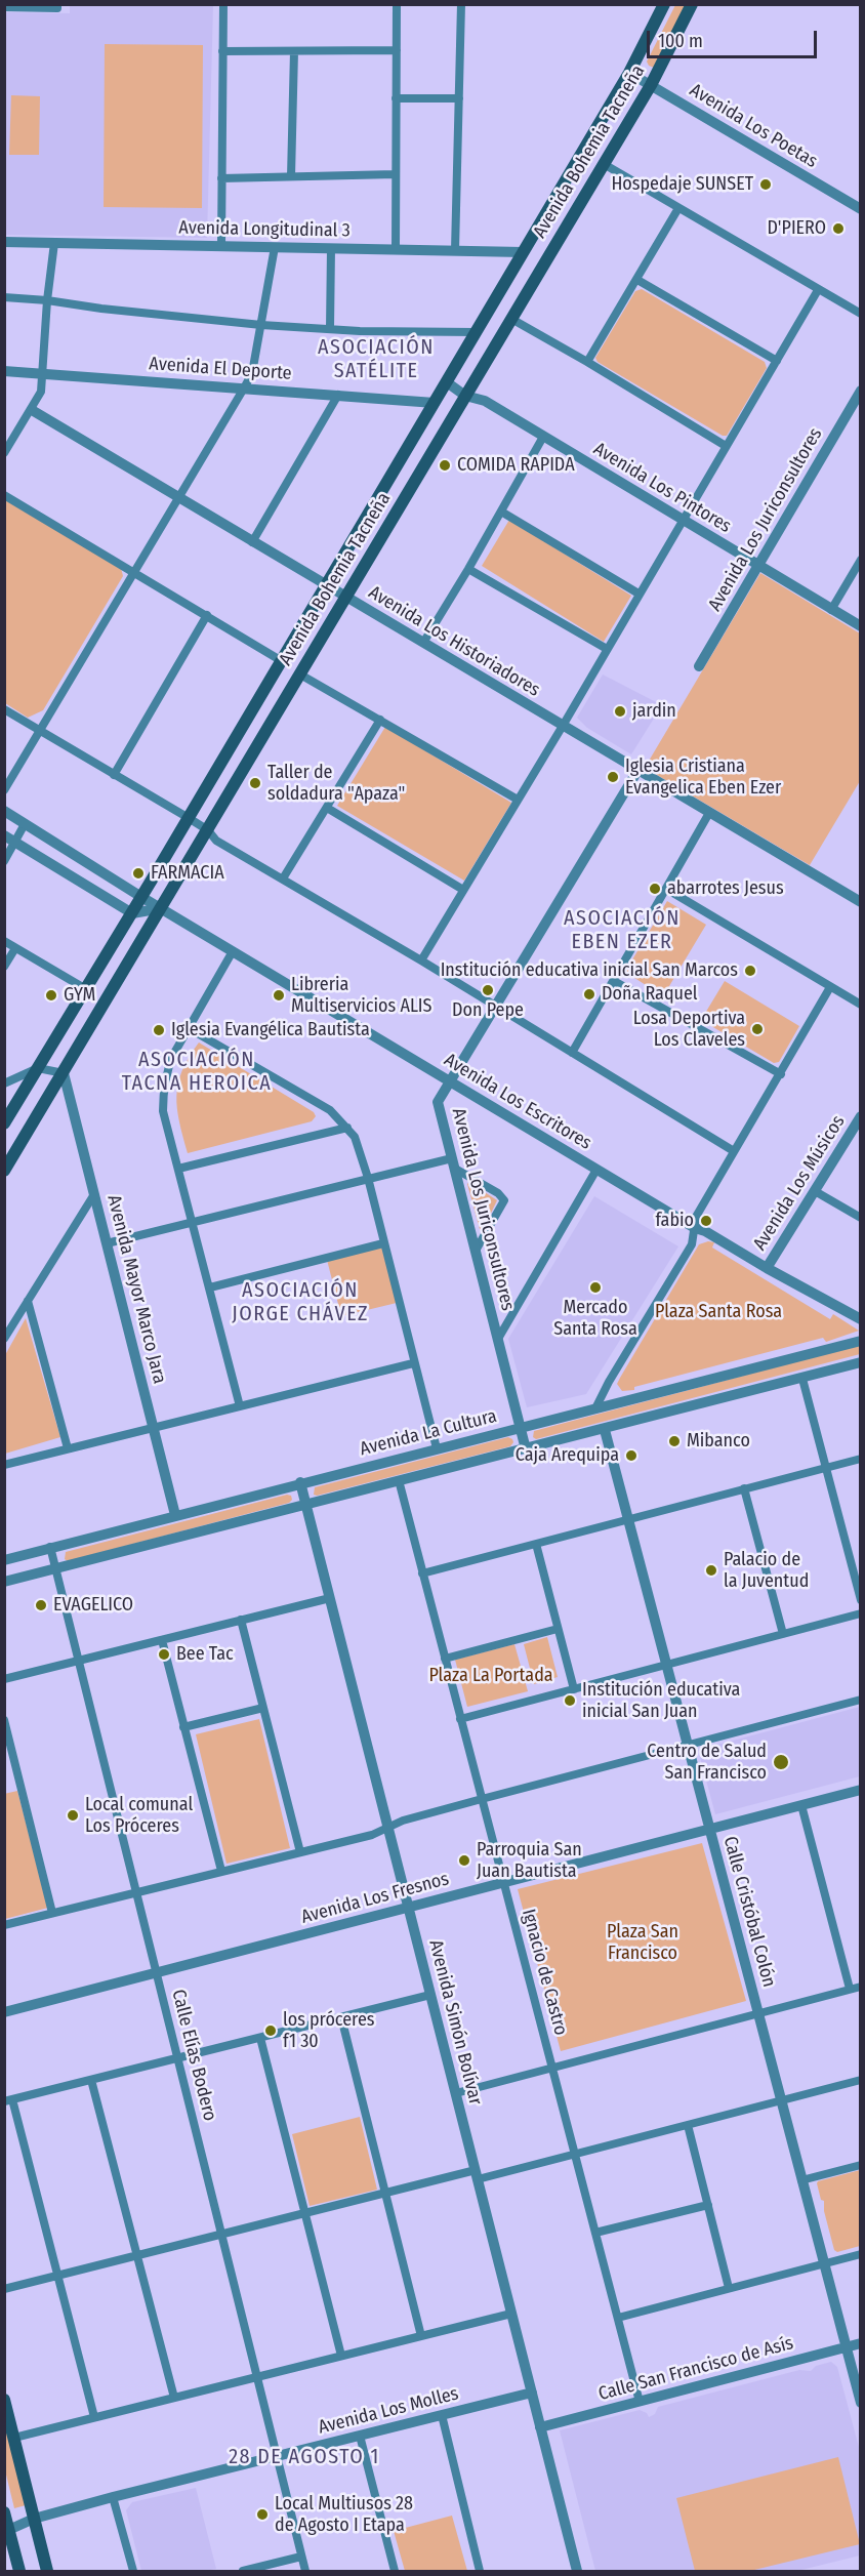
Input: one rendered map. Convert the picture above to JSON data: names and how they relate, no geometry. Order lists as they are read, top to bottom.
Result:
{
  "streets": {
    "main road": ["Avenida Bohemia Tacneña"],
    "street": [
      "Avenida Los Poetas",
      "Avenida Longitudinal 3",
      "Avenida El Deporte",
      "Avenida Los Pintores",
      "Avenida Los Juriconsultores",
      "Avenida Los Historiadores",
      "Avenida Los Escritores",
      "Avenida Los Músicos",
      "Avenida Mayor Marco Jara",
      "Avenida La Cultura",
      "Avenida Los Fresnos",
      "Calle Cristóbal Colón",
      "Ignacio de Castro",
      "Avenida Simón Bolívar",
      "Calle Elías Bodero",
      "Calle San Francisco de Asís",
      "Avenida Los Molles"
    ]
  },
  "crossings": [
    ["Avenida Los Poetas", "Avenida Bohemia Tacneña"],
    ["Avenida Bohemia Tacneña", "Avenida Longitudinal 3"],
    ["Avenida Bohemia Tacneña", "Avenida El Deporte"],
    ["Avenida Bohemia Tacneña", "Avenida Los Pintores"],
    ["Avenida Bohemia Tacneña", "Avenida Los Historiadores"],
    ["Avenida Bohemia Tacneña", "Avenida Los Escritores"],
    ["Avenida Bohemia Tacneña", "Avenida Mayor Marco Jara"],
    ["Avenida Los Pintores", "Avenida Los Juriconsultores"],
    ["Avenida Los Juriconsultores", "Avenida Los Historiadores"],
    ["Avenida Los Juriconsultores", "Avenida Los Escritores"],
    ["Avenida Los Juriconsultores", "Avenida La Cultura"],
    ["Avenida Los Escritores", "Avenida Los Músicos"],
    ["Avenida Mayor Marco Jara", "Avenida La Cultura"],
    ["Avenida La Cultura", "Avenida Simón Bolívar"],
    ["Avenida La Cultura", "Calle Elías Bodero"],
    ["Avenida Los Fresnos", "Calle Cristóbal Colón"],
    ["Avenida Los Fresnos", "Ignacio de Castro"],
    ["Avenida Los Fresnos", "Avenida Simón Bolívar"],
    ["Avenida Los Fresnos", "Calle Elías Bodero"],
    ["Calle Cristóbal Colón", "Calle San Francisco de Asís"],
    ["Ignacio de Castro", "Calle San Francisco de Asís"],
    ["Avenida Simón Bolívar", "Calle San Francisco de Asís"],
    ["Avenida Simón Bolívar", "Avenida Los Molles"],
    ["Calle Elías Bodero", "Avenida Los Molles"]
  ],
  "districts": [
    "ASOCIACIÓN SATÉLITE",
    "ASOCIACIÓN EBEN EZER",
    "ASOCIACIÓN TACNA HEROICA",
    "ASOCIACIÓN JORGE CHÁVEZ",
    "28 DE AGOSTO 1"
  ],
  "parks": ["Plaza Santa Rosa", "Plaza La Portada", "Plaza San Francisco"],
  "places": [
    "Hospedaje SUNSET",
    "D'PIERO",
    "COMIDA RAPIDA",
    "jardin",
    "Iglesia Cristiana Evangelica Eben Ezer",
    "Taller de soldadura \"Apaza\"",
    "FARMACIA",
    "abarrotes Jesus",
    "Institución educativa inicial San Marcos",
    "Don Pepe",
    "Doña Raquel",
    "GYM",
    "Libreria Multiservicios ALIS",
    "Losa Deportiva Los Claveles",
    "Iglesia Evangélica Bautista",
    "fabio",
    "Mercado Santa Rosa",
    "Mibanco",
    "Caja Arequipa",
    "Palacio de la Juventud",
    "EVAGELICO",
    "Bee Tac",
    "Institución educativa inicial San Juan",
    "Centro de Salud San Francisco",
    "Local comunal Los Próceres",
    "Parroquia San Juan Bautista",
    "los próceres f1 30",
    "Local Multiusos 28 de Agosto I Etapa"
  ],
  "scale_bar": "100 m"
}
